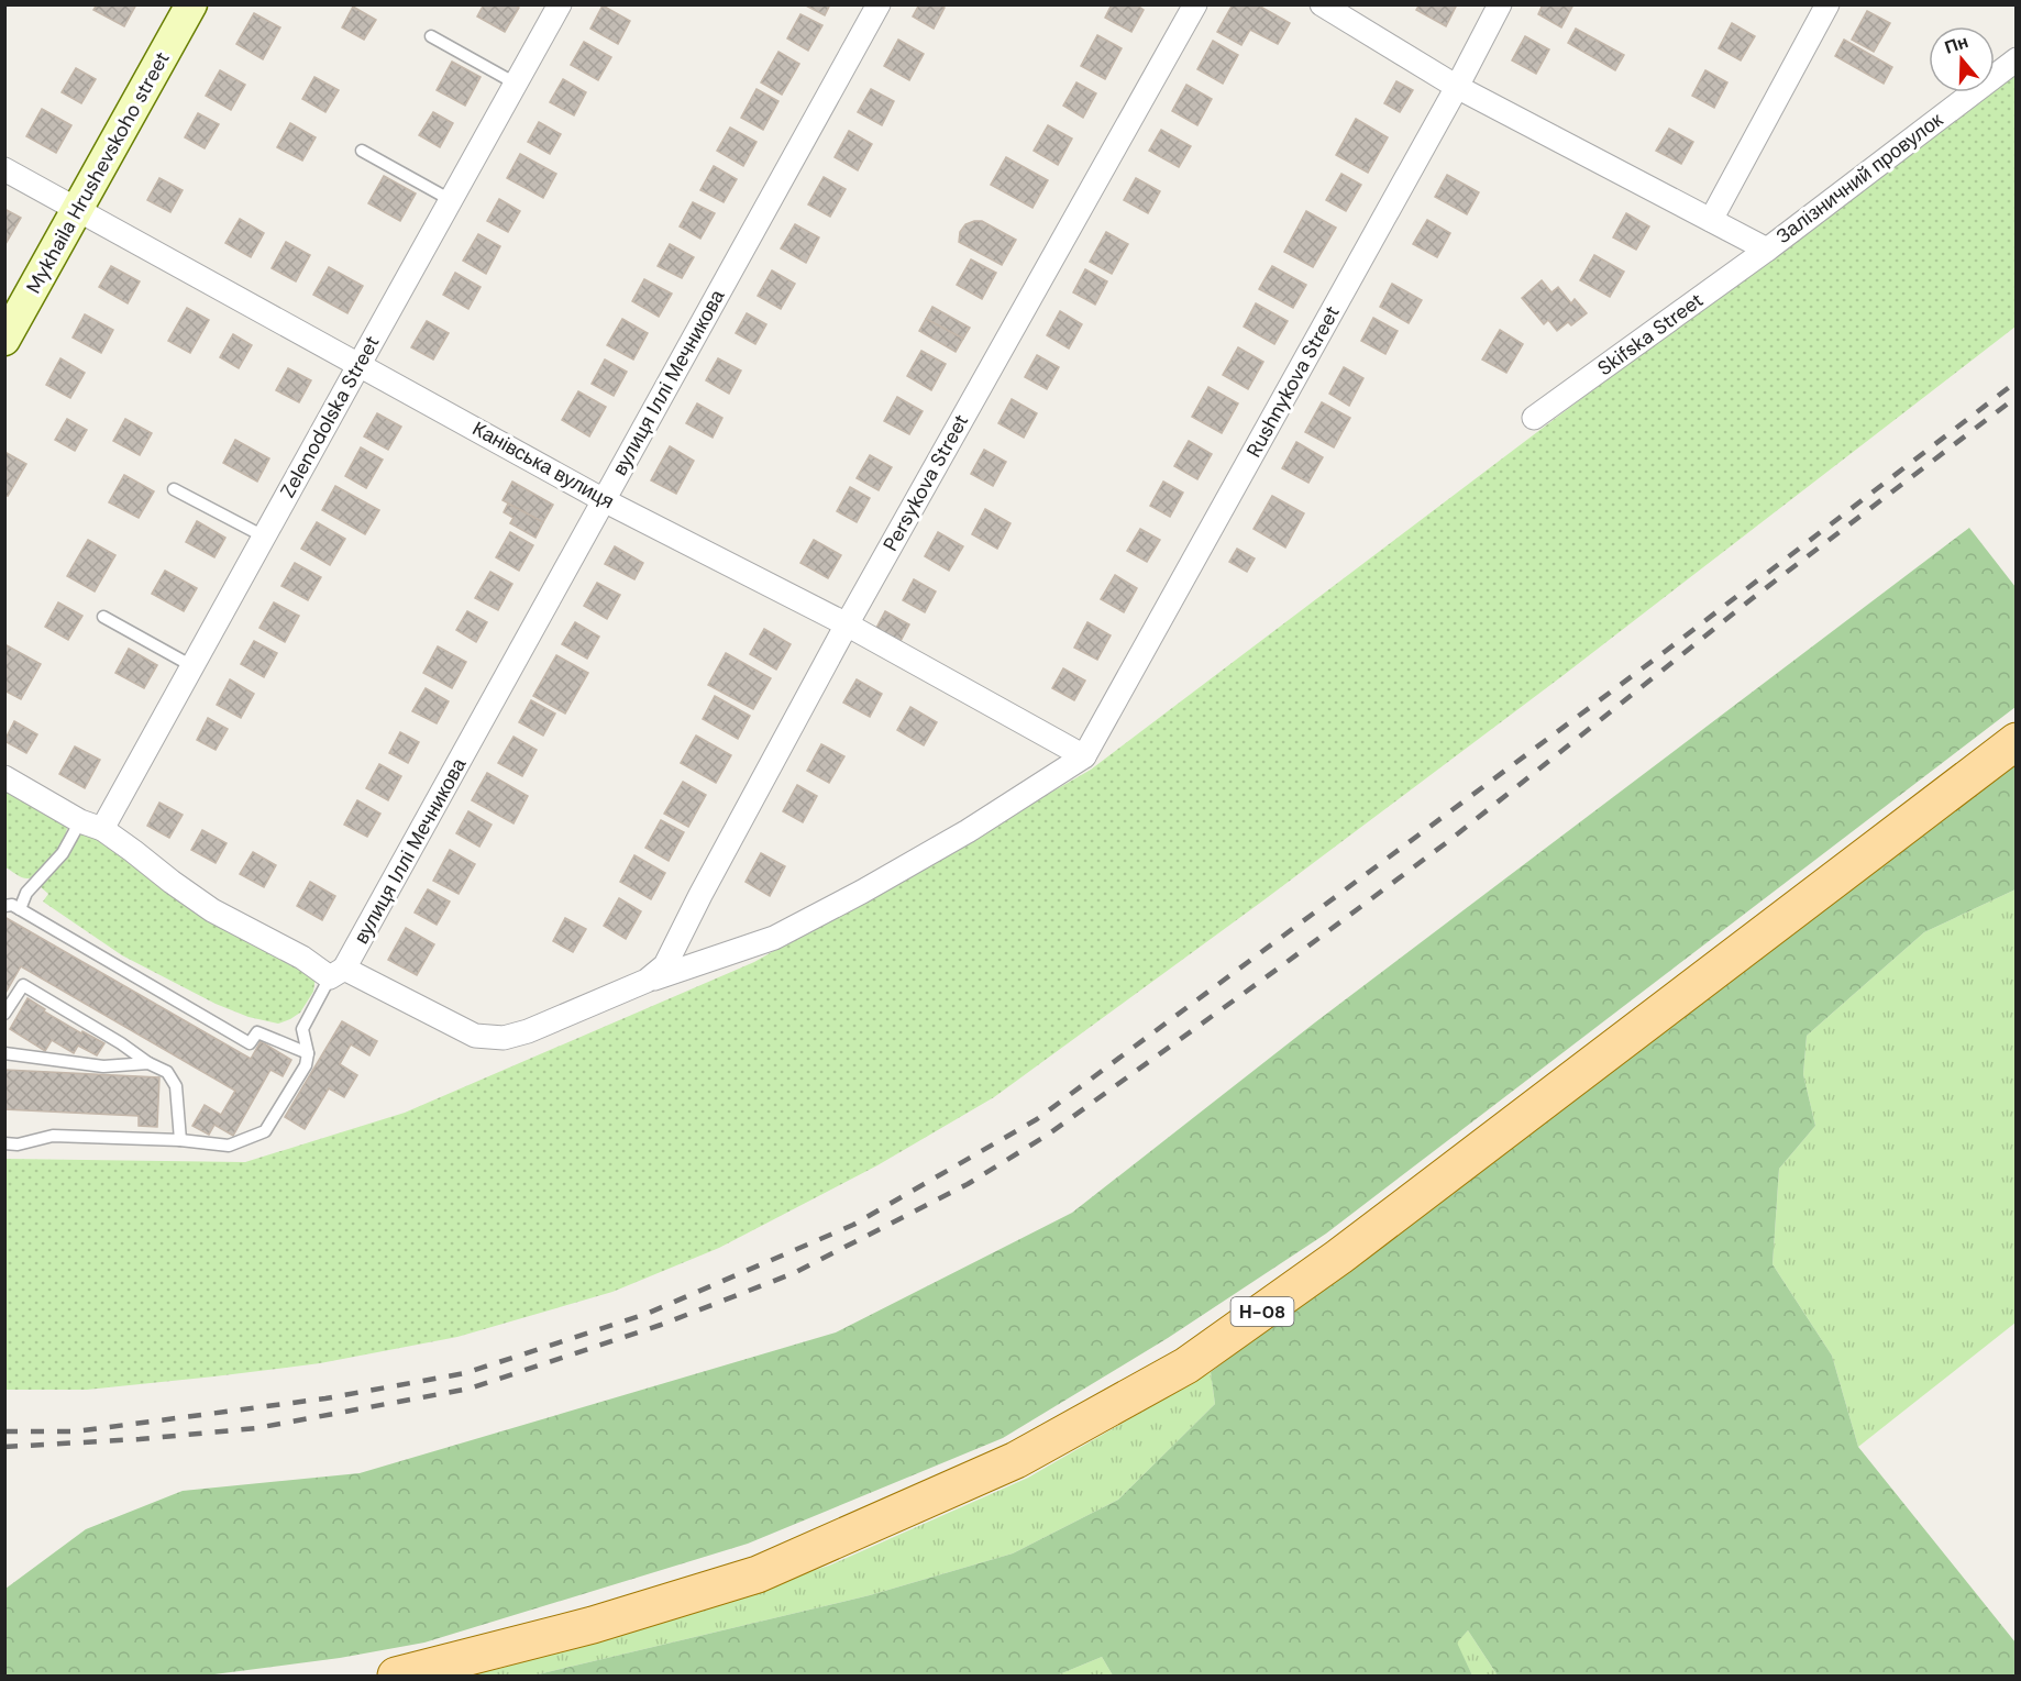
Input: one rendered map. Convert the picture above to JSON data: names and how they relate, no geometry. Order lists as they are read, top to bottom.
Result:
{
  "streets": {
    "main road": ["Н-08"],
    "street": [
      "Mykhaila Hrushevskoho street",
      "Залізничний провулок",
      "Skifska Street",
      "Rushnykova Street",
      "вулиця Іллі Мечникова",
      "Zelenodolska Street",
      "Канівська вулиця",
      "Persykova Street"
    ]
  },
  "crossings": [
    ["Mykhaila Hrushevskoho street", "Канівська вулиця"],
    ["Залізничний провулок", "Skifska Street"],
    ["Rushnykova Street", "Канівська вулиця"],
    ["вулиця Іллі Мечникова", "Канівська вулиця"],
    ["Zelenodolska Street", "Канівська вулиця"],
    ["Канівська вулиця", "Persykova Street"]
  ],
  "north": "top"
}
